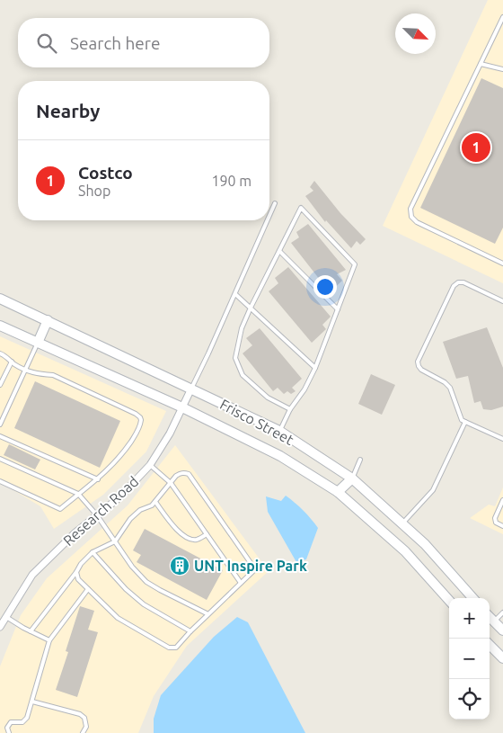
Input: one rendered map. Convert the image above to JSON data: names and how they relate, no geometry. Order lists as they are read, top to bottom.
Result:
{
  "streets": {
    "street": ["Frisco Street", "Research Road"]
  },
  "crossings": [
    ["Frisco Street", "Research Road"]
  ],
  "places": {
    "building": ["UNT Inspire Park"]
  },
  "north": "bottom right",
  "page": {
    "search": "Search here",
    "heading": "Nearby",
    "pins": "1",
    "list": [
      {
        "mark": "1",
        "name": "Costco",
        "note": "Shop",
        "value": "190 m"
      }
    ],
    "map_buttons": ["+", "−"]
  }
}
